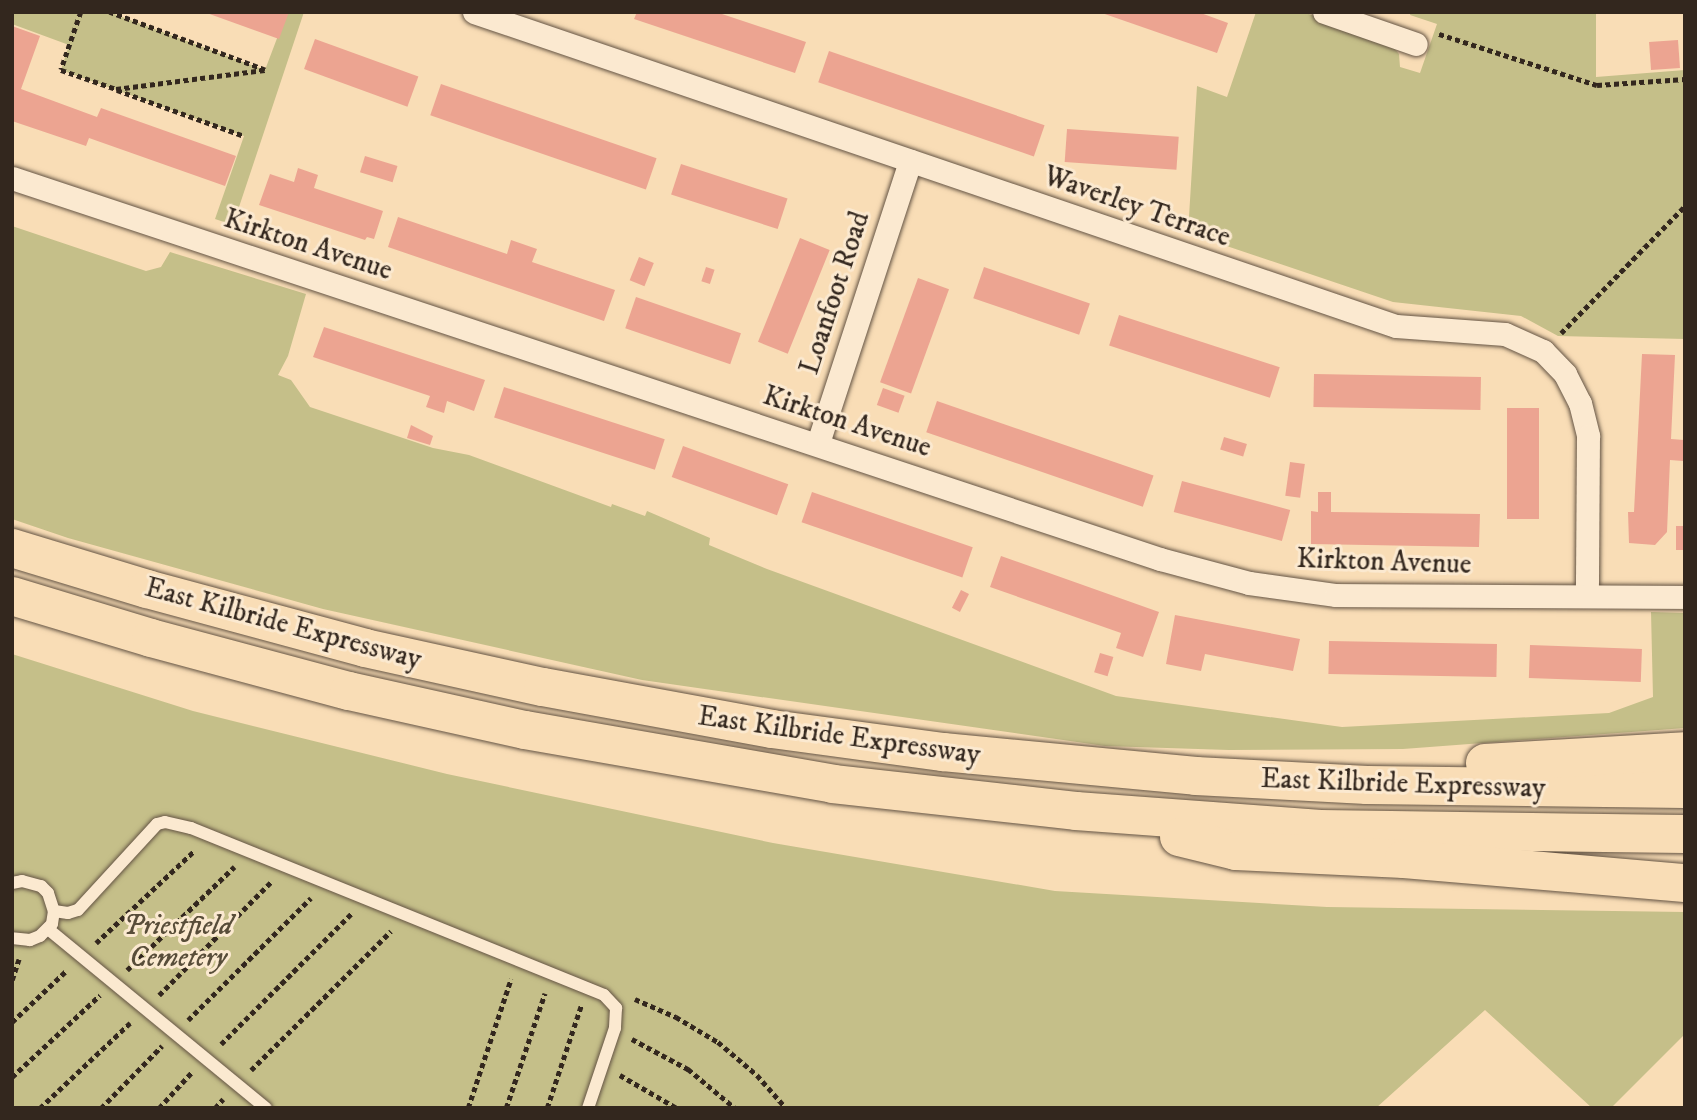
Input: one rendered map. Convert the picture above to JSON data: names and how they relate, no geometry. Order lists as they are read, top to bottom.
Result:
{
  "streets": {
    "highway": ["East Kilbride Expressway"],
    "street": ["Waverley Terrace", "Kirkton Avenue", "Loanfoot Road"]
  },
  "crossings": [
    ["Waverley Terrace", "Kirkton Avenue"],
    ["Waverley Terrace", "Loanfoot Road"],
    ["Kirkton Avenue", "Loanfoot Road"]
  ],
  "parks": ["Priestfield Cemetery"]
}
